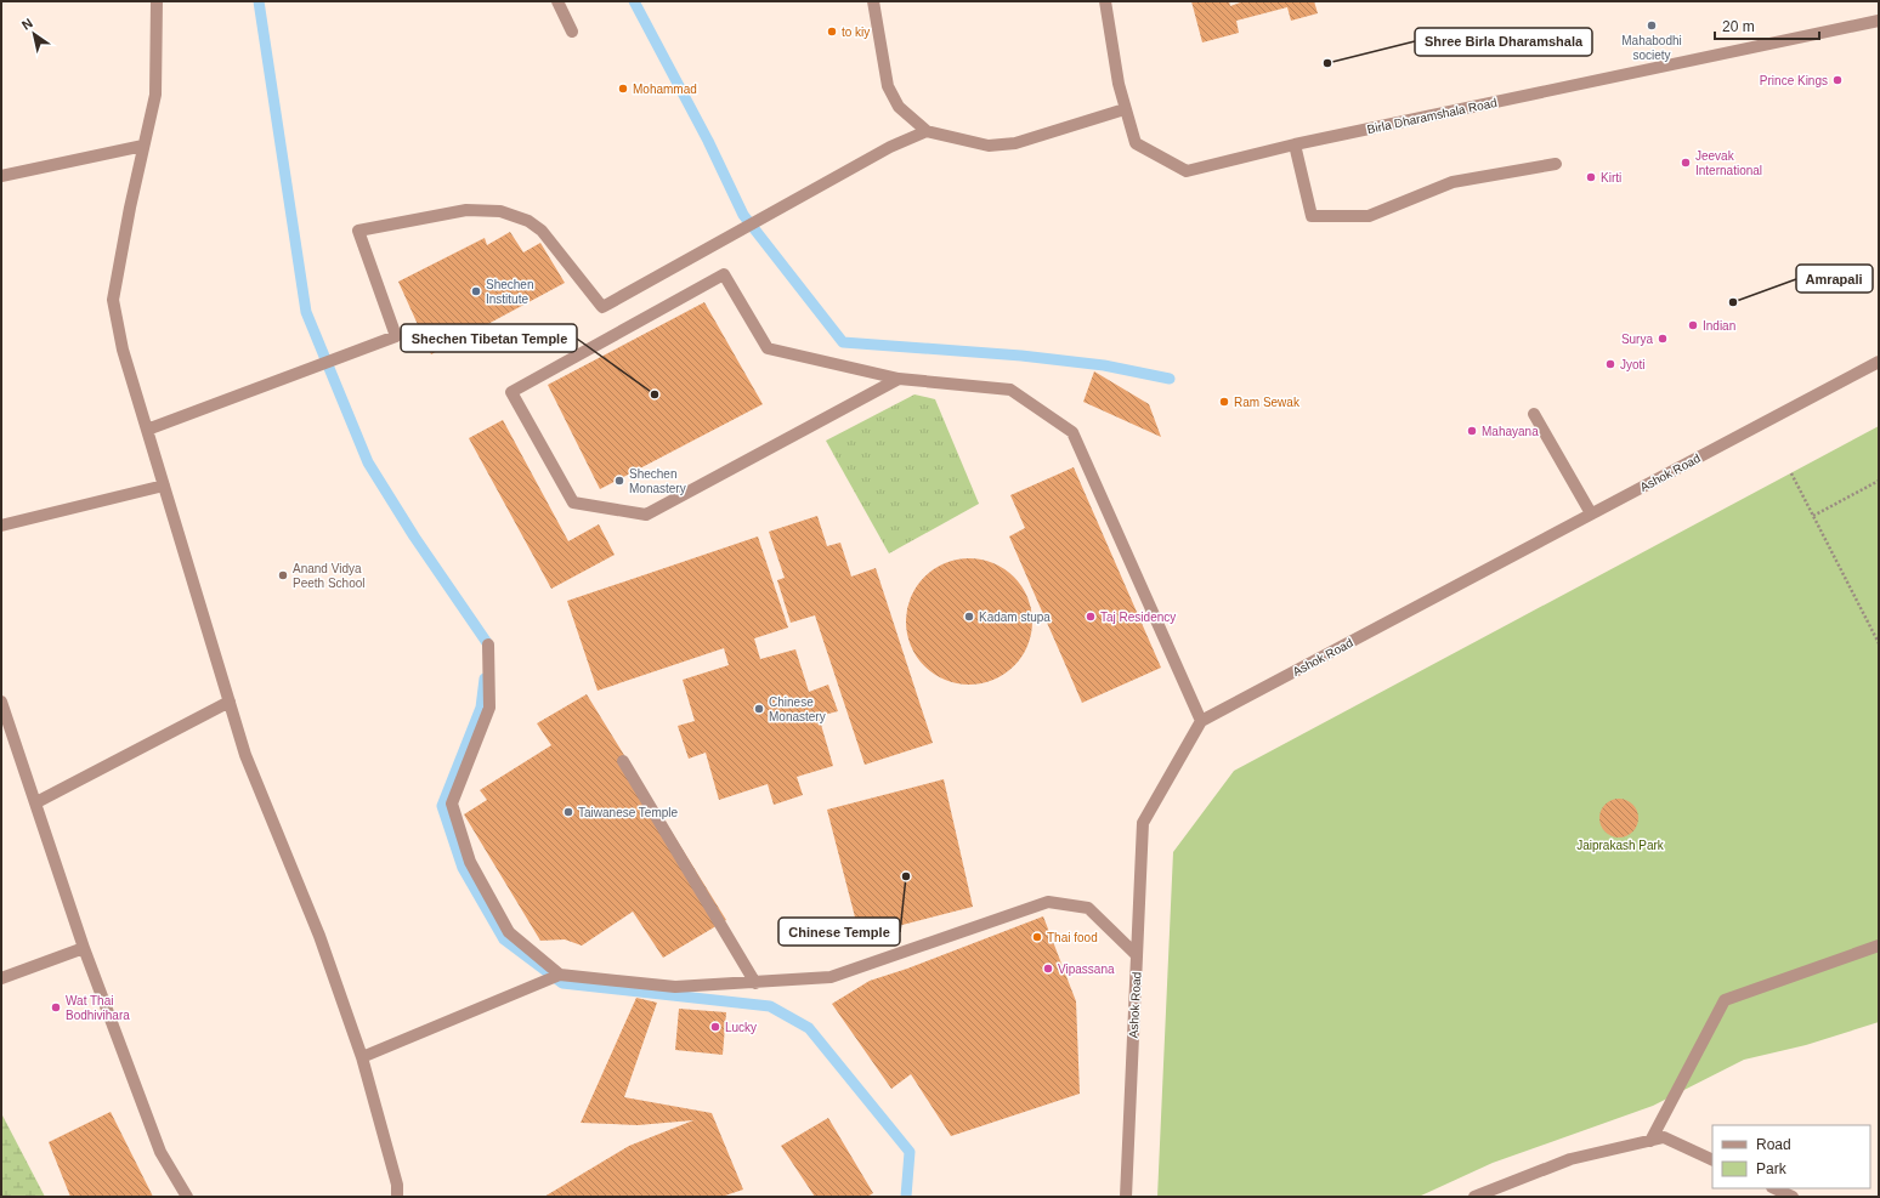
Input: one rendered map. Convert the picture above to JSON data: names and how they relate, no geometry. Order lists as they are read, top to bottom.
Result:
{
  "streets": {
    "street": ["Birla Dharamshala Road", "Ashok Road"]
  },
  "parks": ["Jaiprakash Park"],
  "places": [
    "Mahabodhi society",
    "to kiy",
    "Shree Birla Dharamshala",
    "Prince Kings",
    "Mohammad",
    "Jeevak International",
    "Kirti",
    "Shechen Institute",
    "Amrapali",
    "Indian",
    "Surya",
    "Jyoti",
    "Shechen Tibetan Temple",
    "Ram Sewak",
    "Mahayana",
    "Shechen Monastery",
    "Anand Vidya Peeth School",
    "Kadam stupa",
    "Taj Residency",
    "Chinese Monastery",
    "Taiwanese Temple",
    "Chinese Temple",
    "Thai food",
    "Vipassana",
    "Wat Thai Bodhivihara",
    "Lucky"
  ],
  "legend": ["Road", "Park"],
  "scale_bar": "20 m",
  "north": "top left"
}
